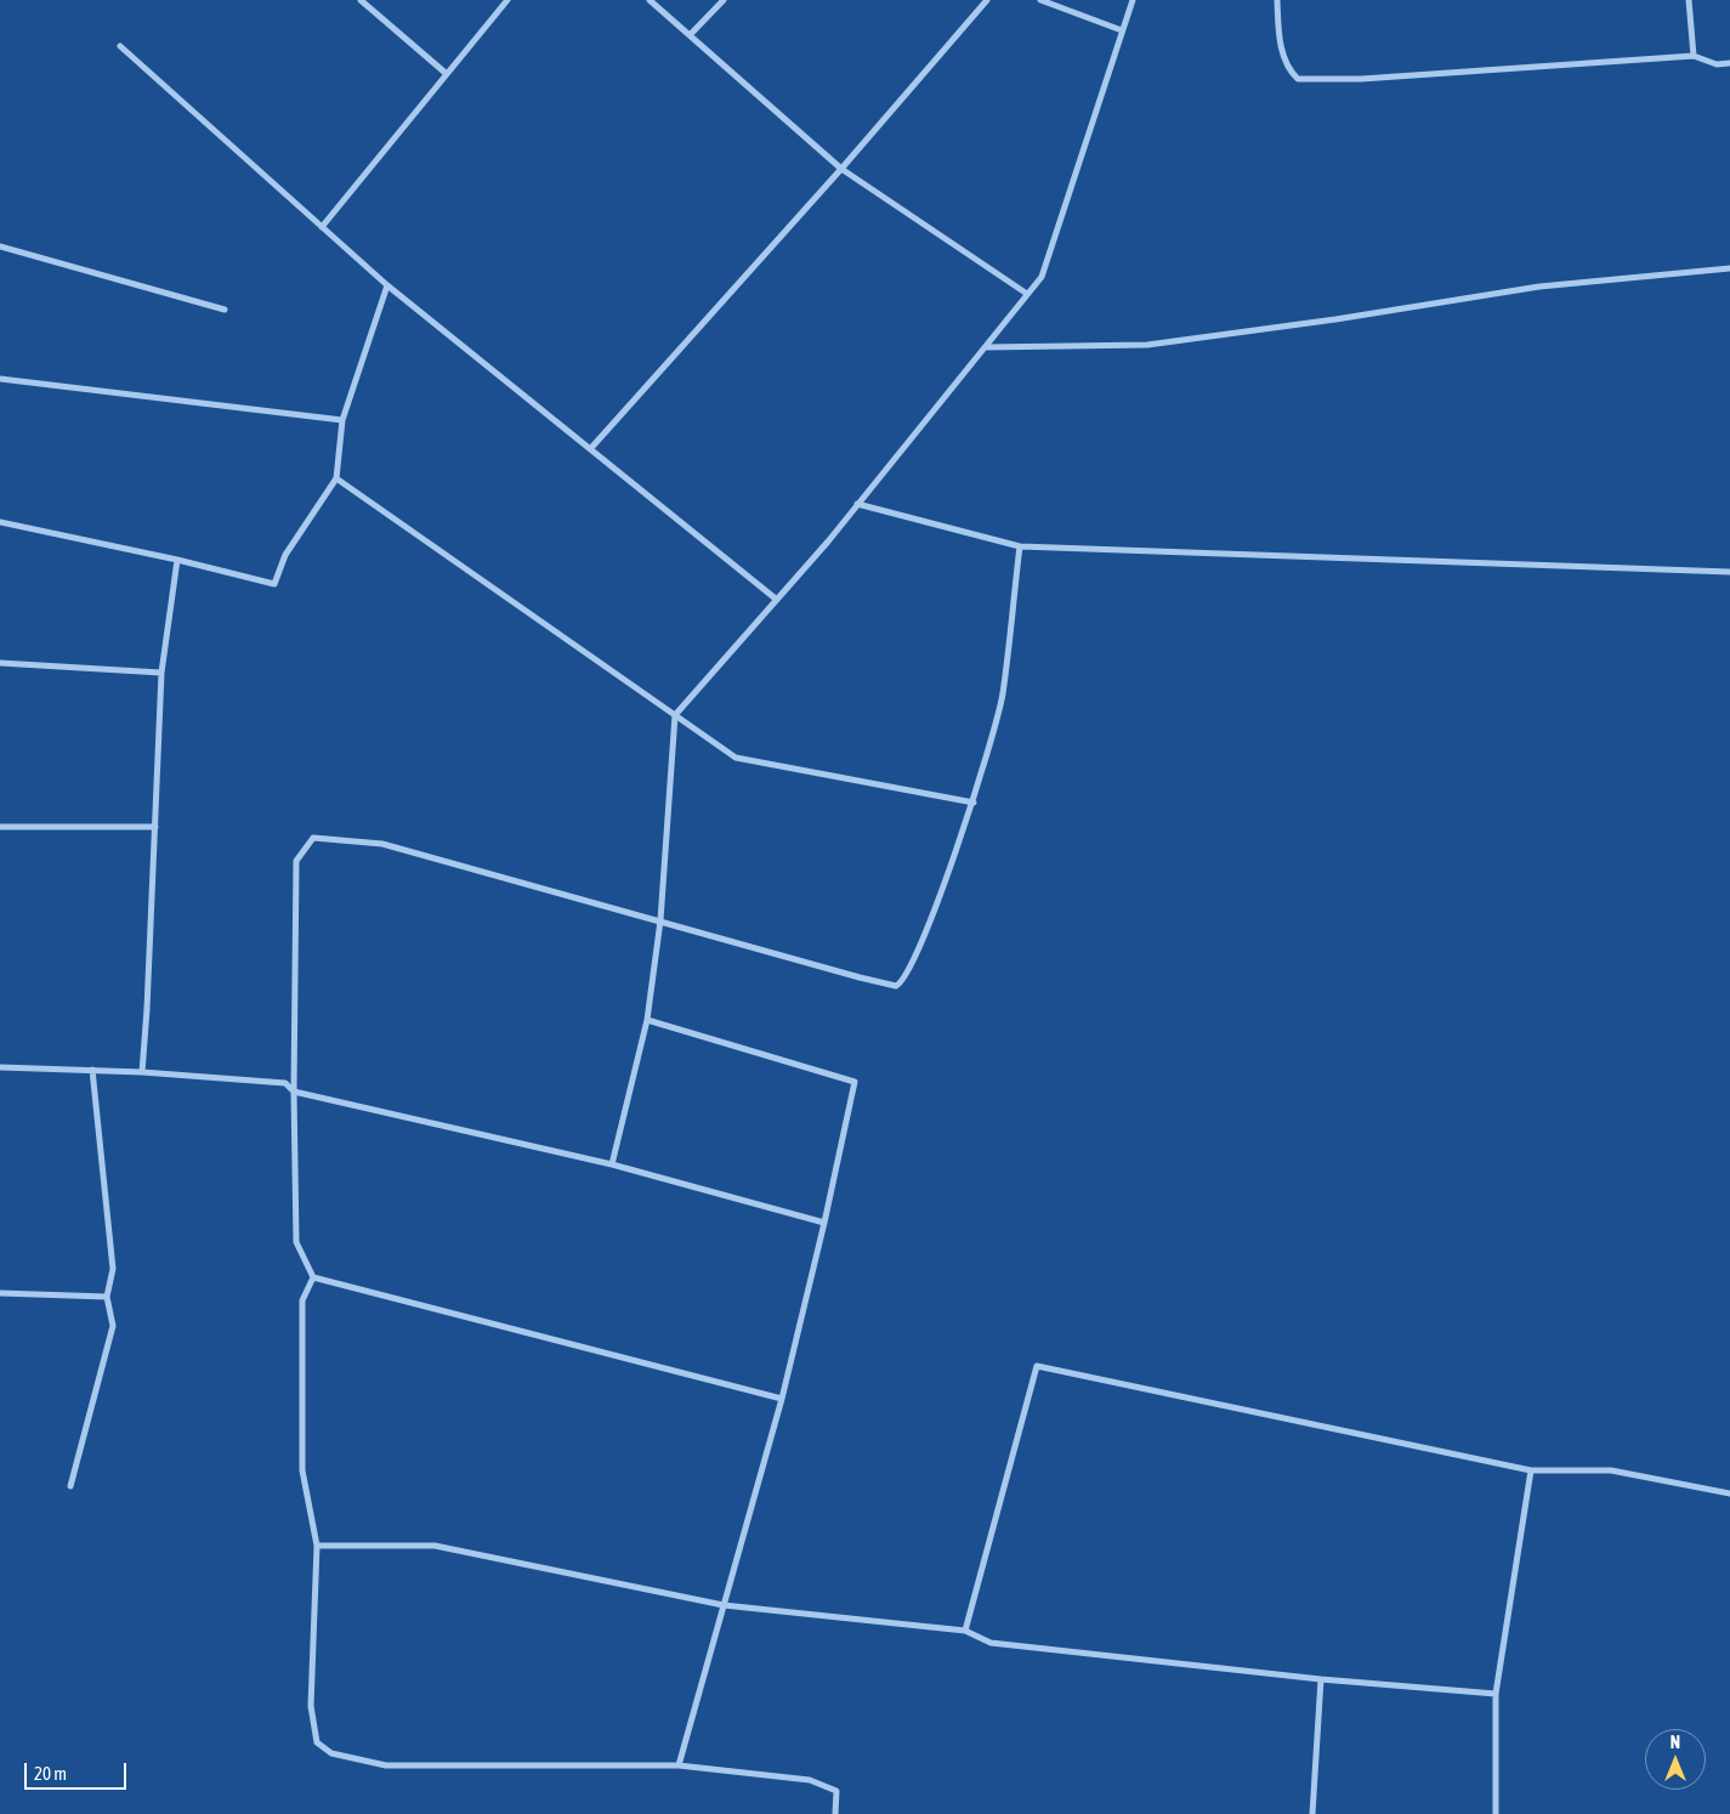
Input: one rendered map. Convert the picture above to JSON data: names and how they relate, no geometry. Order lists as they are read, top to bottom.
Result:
{
  "scale_bar": "20 m",
  "north": "top"
}
